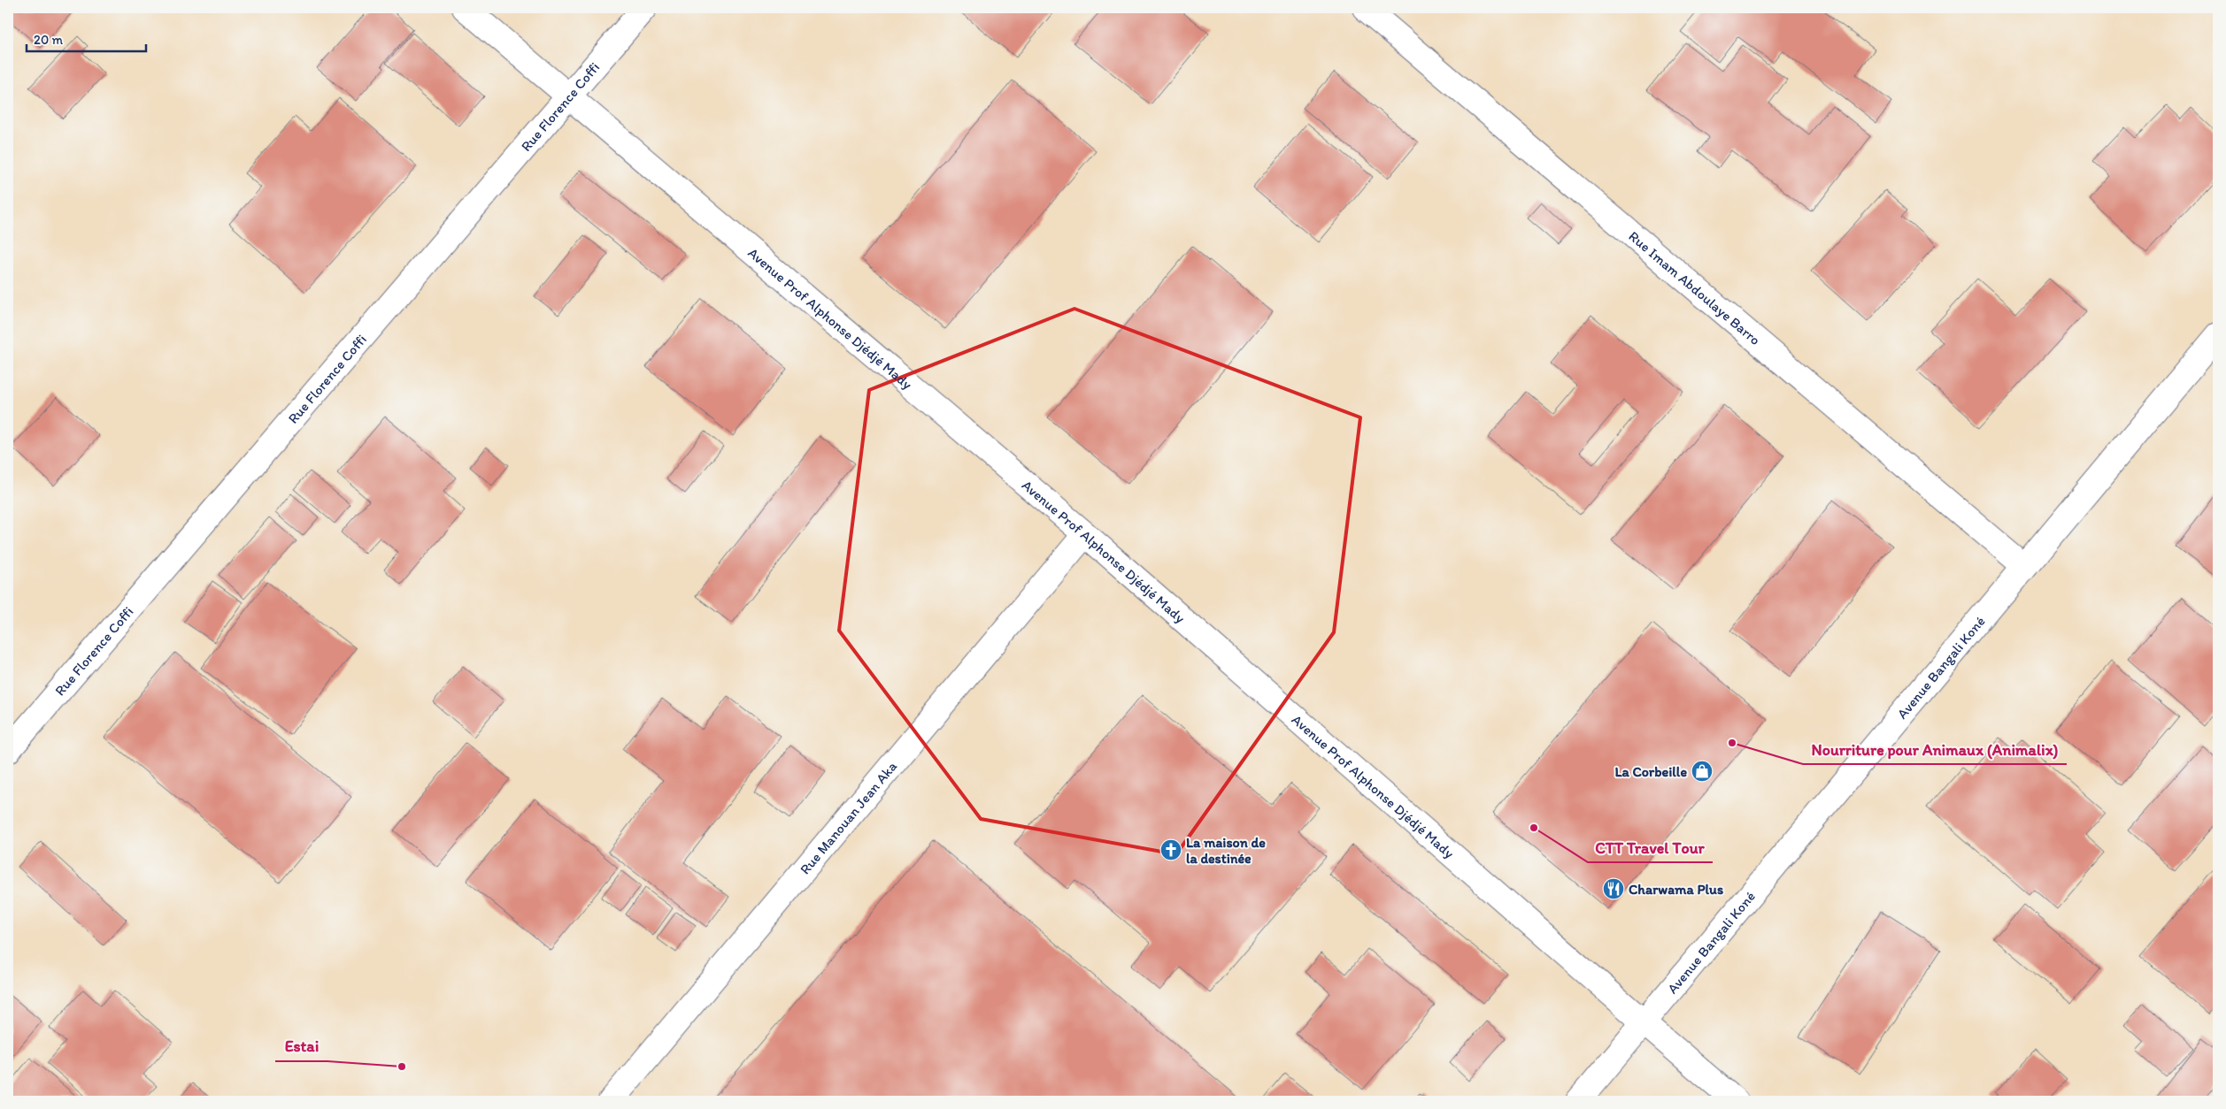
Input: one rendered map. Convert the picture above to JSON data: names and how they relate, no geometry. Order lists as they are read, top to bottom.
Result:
{
  "streets": {
    "street": [
      "Rue Florence Coffi",
      "Rue Imam Abdoulaye Barro",
      "Avenue Prof Alphonse Djédjé Mady",
      "Avenue Bangali Koné",
      "Rue Manouan Jean Aka"
    ]
  },
  "crossings": [
    ["Rue Florence Coffi", "Avenue Prof Alphonse Djédjé Mady"],
    ["Rue Imam Abdoulaye Barro", "Avenue Bangali Koné"],
    ["Avenue Prof Alphonse Djédjé Mady", "Avenue Bangali Koné"],
    ["Avenue Prof Alphonse Djédjé Mady", "Rue Manouan Jean Aka"]
  ],
  "places": {
    "other": ["Nourriture pour Animaux (Animalix)", "CTT Travel Tour", "Estai"],
    "shop": ["La Corbeille"],
    "church": ["La maison de la destinée"],
    "restaurant": ["Charwama Plus"]
  },
  "scale_bar": "20 m"
}
